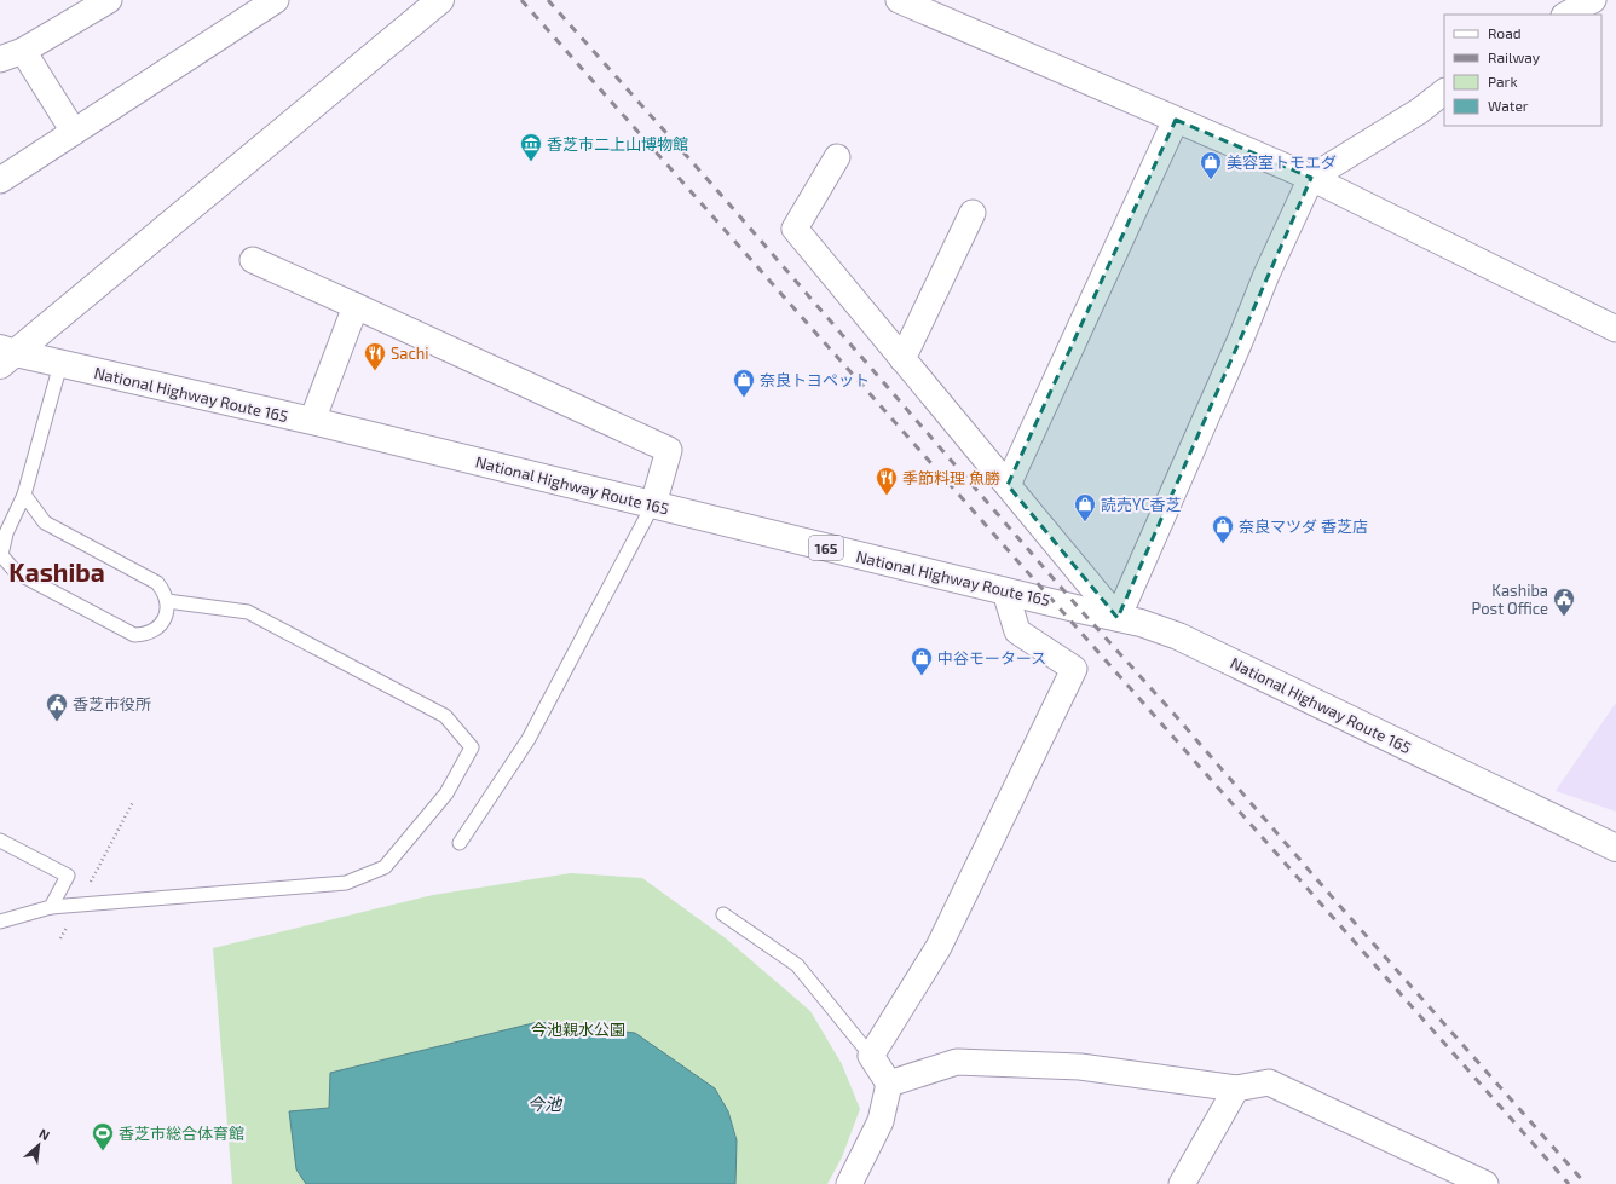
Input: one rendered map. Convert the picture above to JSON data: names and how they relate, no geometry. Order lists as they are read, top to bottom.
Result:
{
  "streets": {
    "main road": ["National Highway Route 165", "165"]
  },
  "districts": ["Kashiba"],
  "water": ["今池"],
  "parks": ["今池親水公園"],
  "places": {
    "museum": ["香芝市二上山博物館"],
    "shop": [
      "美容室トモエダ",
      "奈良トヨペット",
      "読売YC香芝",
      "奈良マツダ 香芝店",
      "中谷モータース"
    ],
    "restaurant": ["Sachi", "季節料理 魚勝"],
    "public building": ["Kashiba Post Office", "香芝市役所"],
    "sports": ["香芝市総合体育館"]
  },
  "legend": [
    "Road",
    "Railway",
    "Park",
    "Water"
  ],
  "north": "top right"
}
